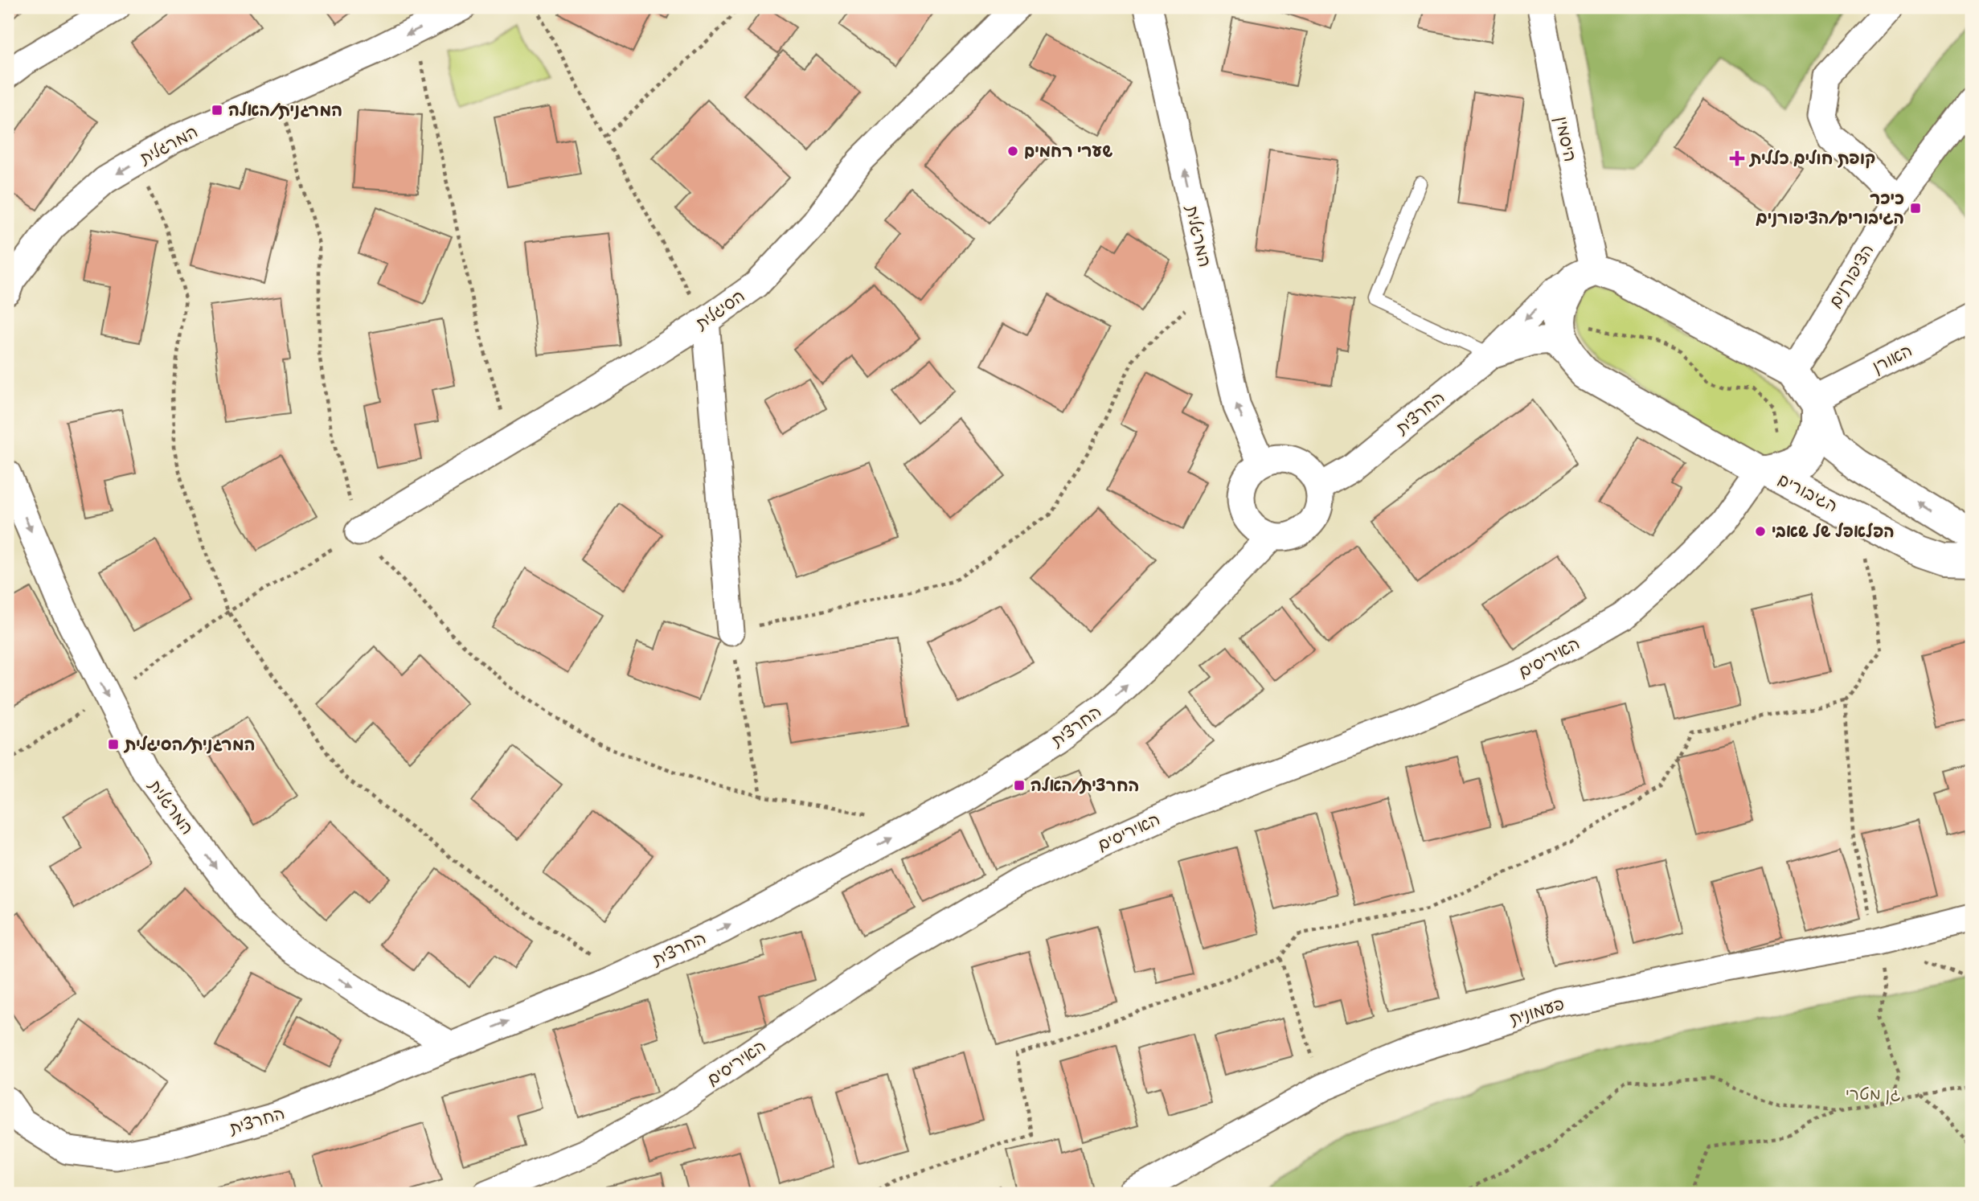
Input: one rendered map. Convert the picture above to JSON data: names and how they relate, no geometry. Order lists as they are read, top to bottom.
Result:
{
  "streets": {
    "street": [
      "היסמין",
      "המרגלית",
      "הציפורנים",
      "הסיגלית",
      "האורן",
      "החרצית",
      "הגיבורים",
      "האיריסים",
      "פעמונית"
    ]
  },
  "crossings": [
    ["היסמין", "החרצית"],
    ["המרגלית", "החרצית"],
    ["הציפורנים", "הגיבורים"],
    ["האורן", "הגיבורים"],
    ["החרצית", "הגיבורים"],
    ["הגיבורים", "האיריסים"]
  ],
  "parks": ["גן מטרי"],
  "places": {
    "transit": [
      "המרגנית/האלה",
      "כיכר הגיבורים/הציפורנים",
      "המרגנית/הסיגלית",
      "החרצית/האלה"
    ],
    "other": ["שערי רחמים", "הפלאפל של שאבי"],
    "health": ["קופת חולים כללית"]
  }
}
